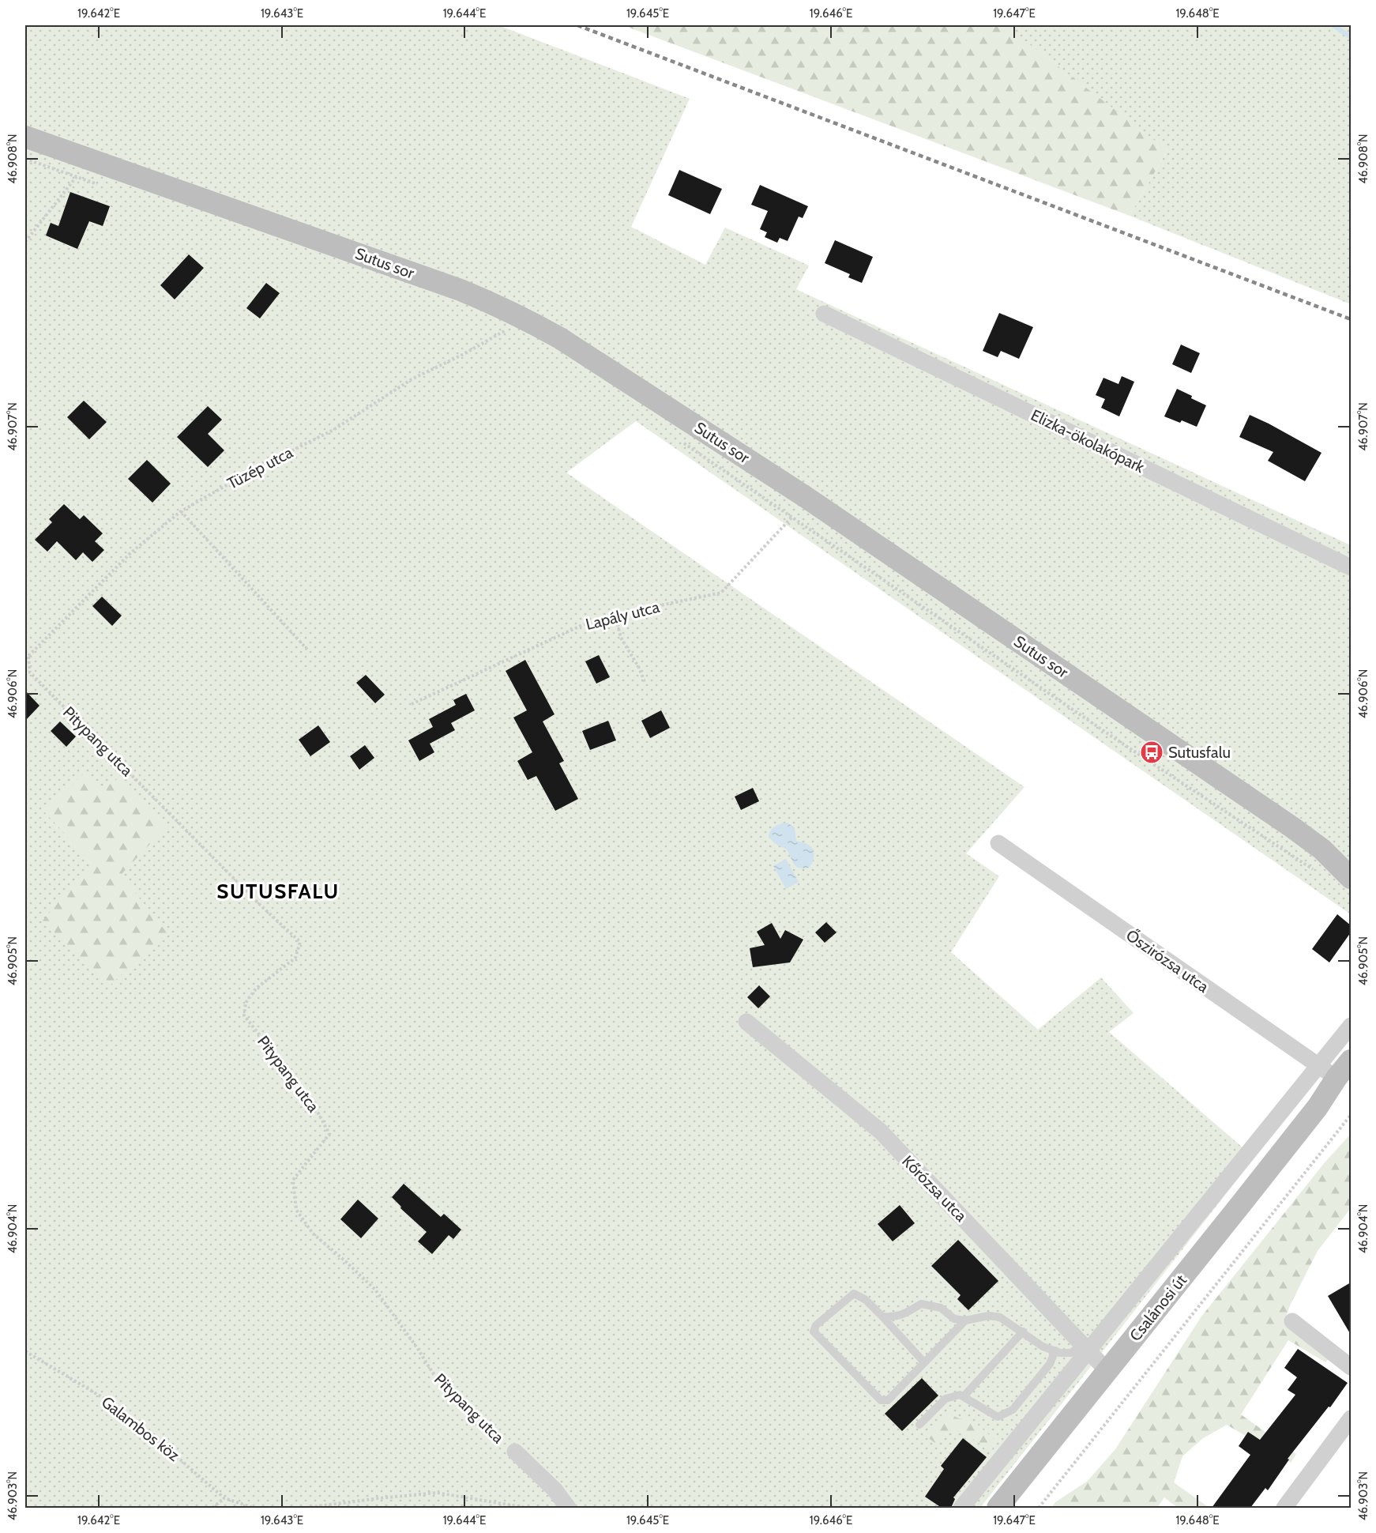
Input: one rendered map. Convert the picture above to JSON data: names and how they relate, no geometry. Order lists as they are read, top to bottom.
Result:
{
  "streets": {
    "main road": ["Sutus sor", "Csalánosi út"],
    "street": [
      "Elizka-ökolakópark",
      "Pitypang utca",
      "Őszirózsa utca",
      "Kőrózsa utca"
    ],
    "path": ["Tüzép utca", "Lapály utca", "Galambos köz"]
  },
  "crossings": [
    ["Sutus sor", "Lapály utca"],
    ["Tüzép utca", "Pitypang utca"],
    ["Őszirózsa utca", "Csalánosi út"],
    ["Kőrózsa utca", "Csalánosi út"]
  ],
  "districts": ["SUTUSFALU"],
  "places": {
    "bus stop": ["Sutusfalu"]
  },
  "coordinates": [
    "19.642°E",
    "19.643°E",
    "19.644°E",
    "19.645°E",
    "19.646°E",
    "19.647°E",
    "19.648°E",
    "46.908°N",
    "46.907°N",
    "46.906°N",
    "46.905°N",
    "46.904°N",
    "46.903°N"
  ]
}
